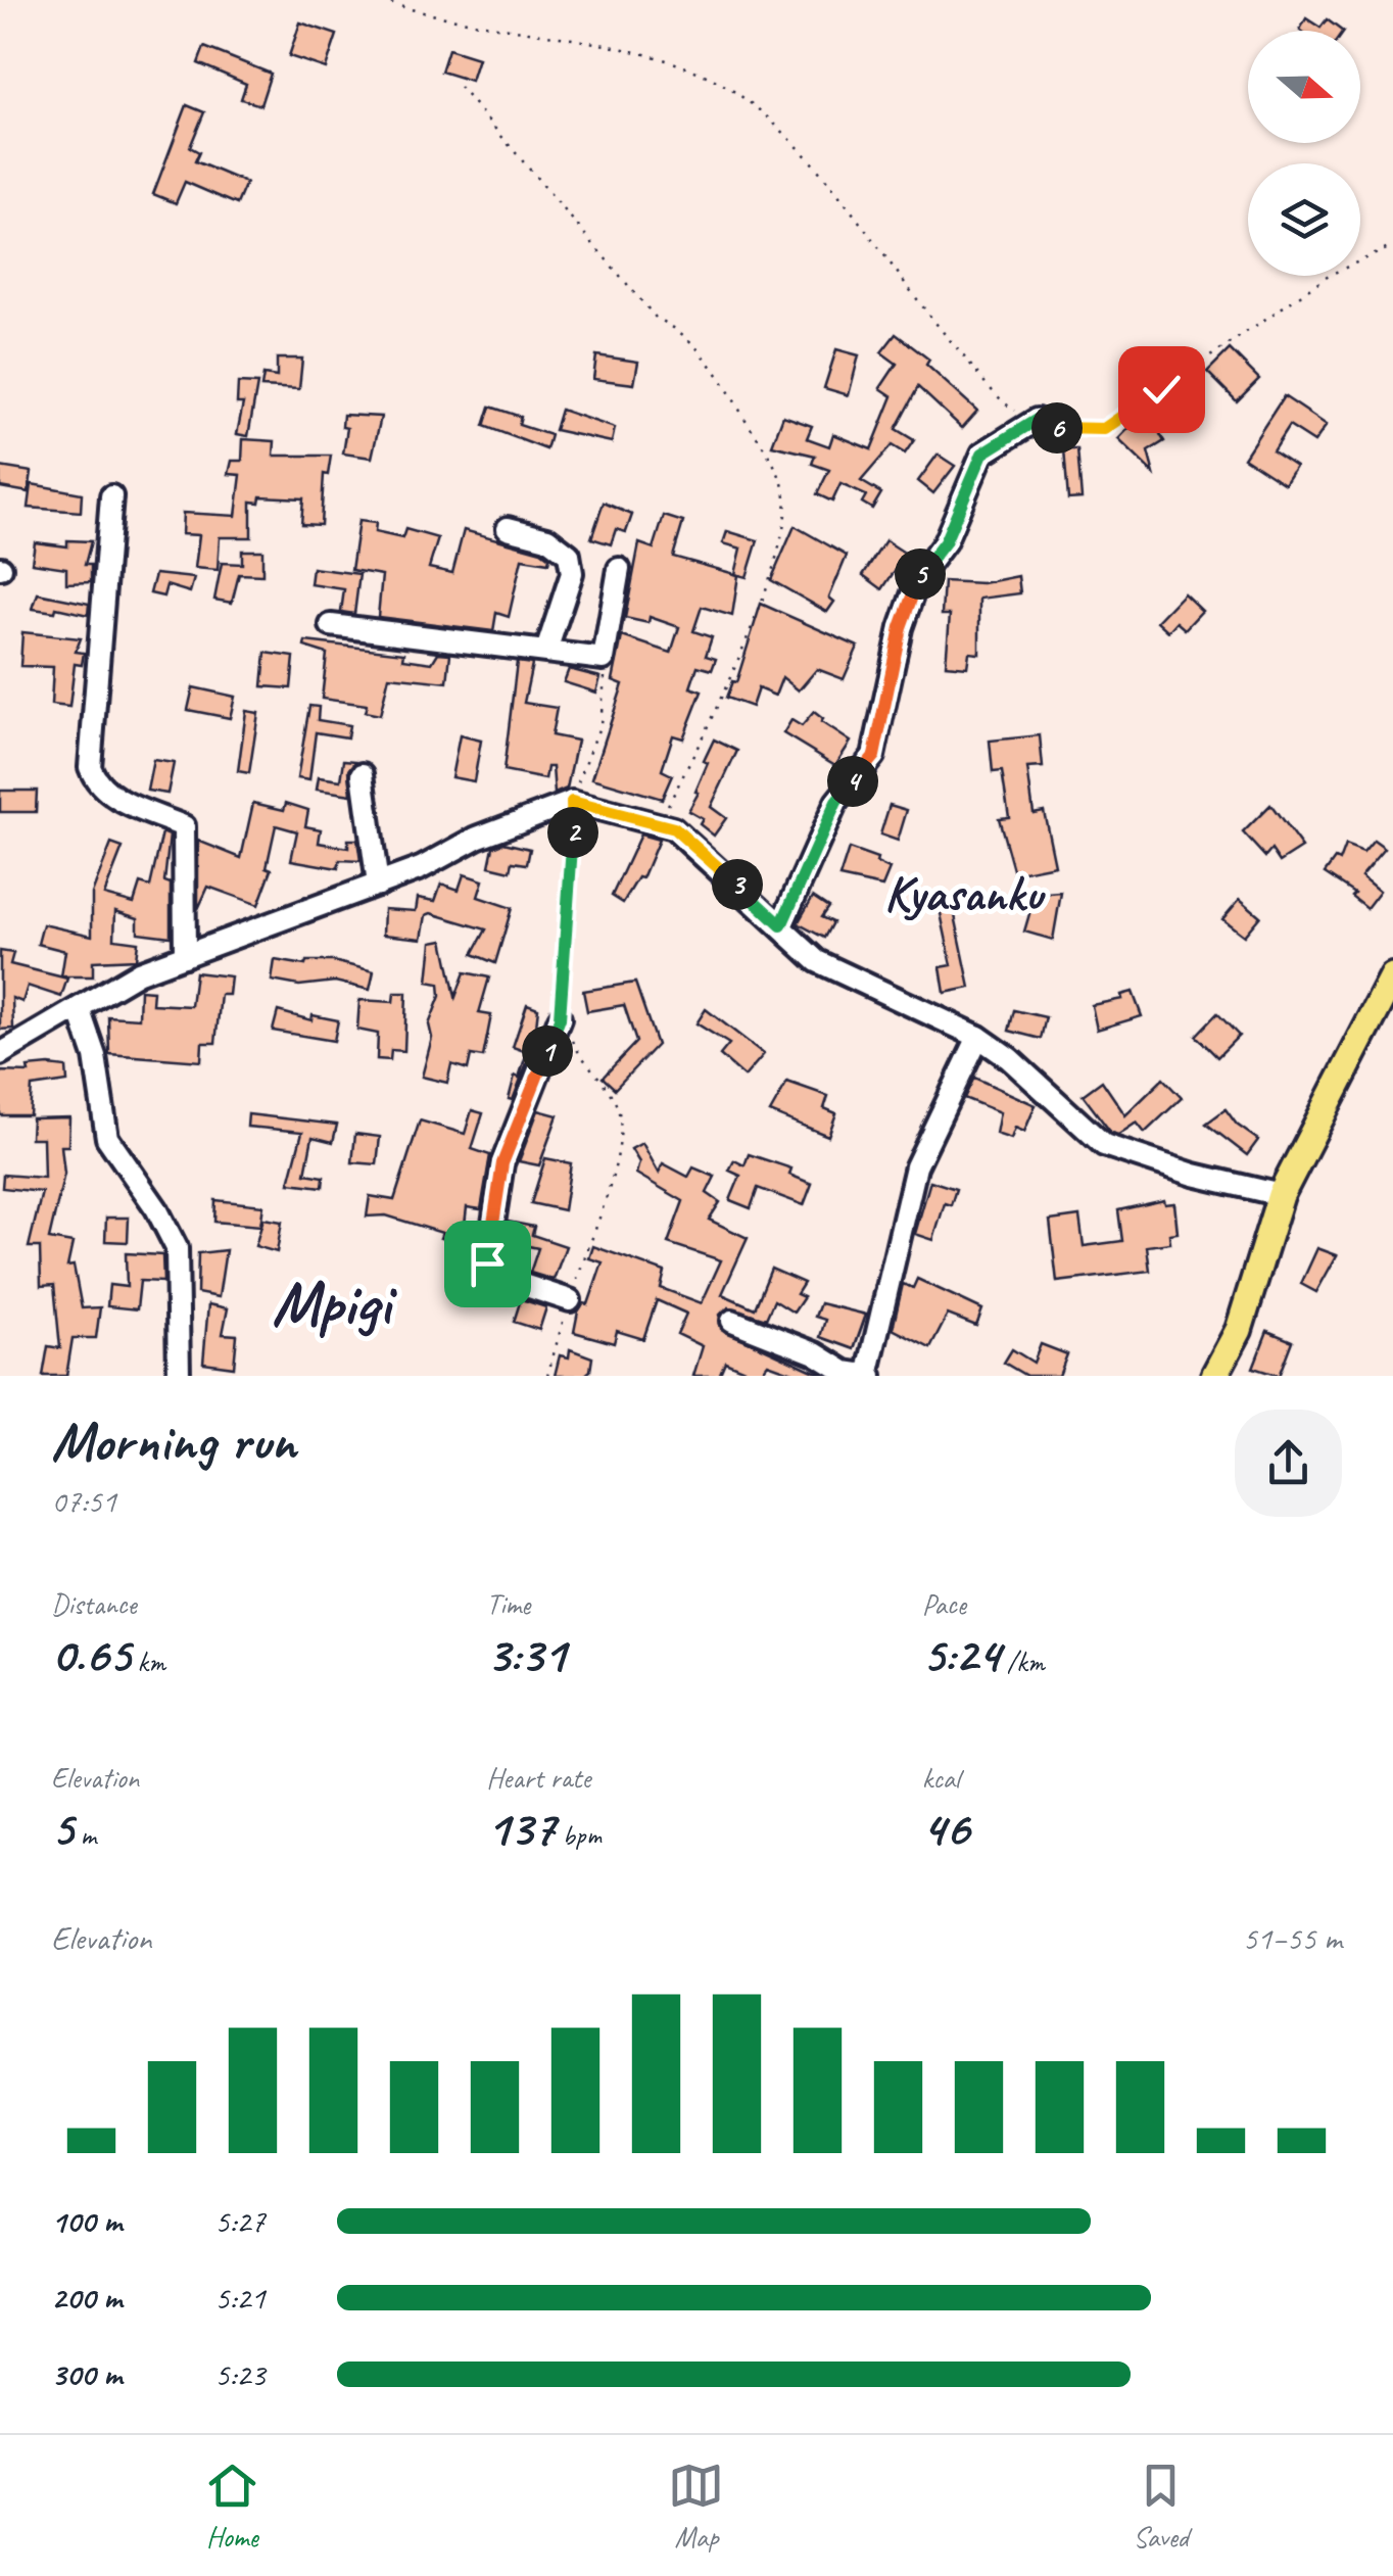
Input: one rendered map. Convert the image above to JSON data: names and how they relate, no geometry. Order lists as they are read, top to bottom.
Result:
{
  "districts": ["Kyasanku", "Mpigi"],
  "north": "right",
  "page": {
    "pins": [
      "6",
      "5",
      "4",
      "2",
      "3",
      "1"
    ],
    "heading": ["Morning run", "07:51"],
    "stats": [
      ["Distance", "0.65 km"],
      ["Time", "3:31"],
      ["Pace", "5:24 /km"],
      ["Elevation", "5 m"],
      ["Heart rate", "137 bpm"],
      ["kcal", "46"]
    ],
    "chart": ["Elevation", "51–55 m"],
    "list": [
      {
        "name": "100 m",
        "note": "5:27"
      },
      {
        "name": "200 m",
        "note": "5:21"
      },
      {
        "name": "300 m",
        "note": "5:23"
      }
    ],
    "tabs": ["Home", "Map", "Saved"]
  }
}
